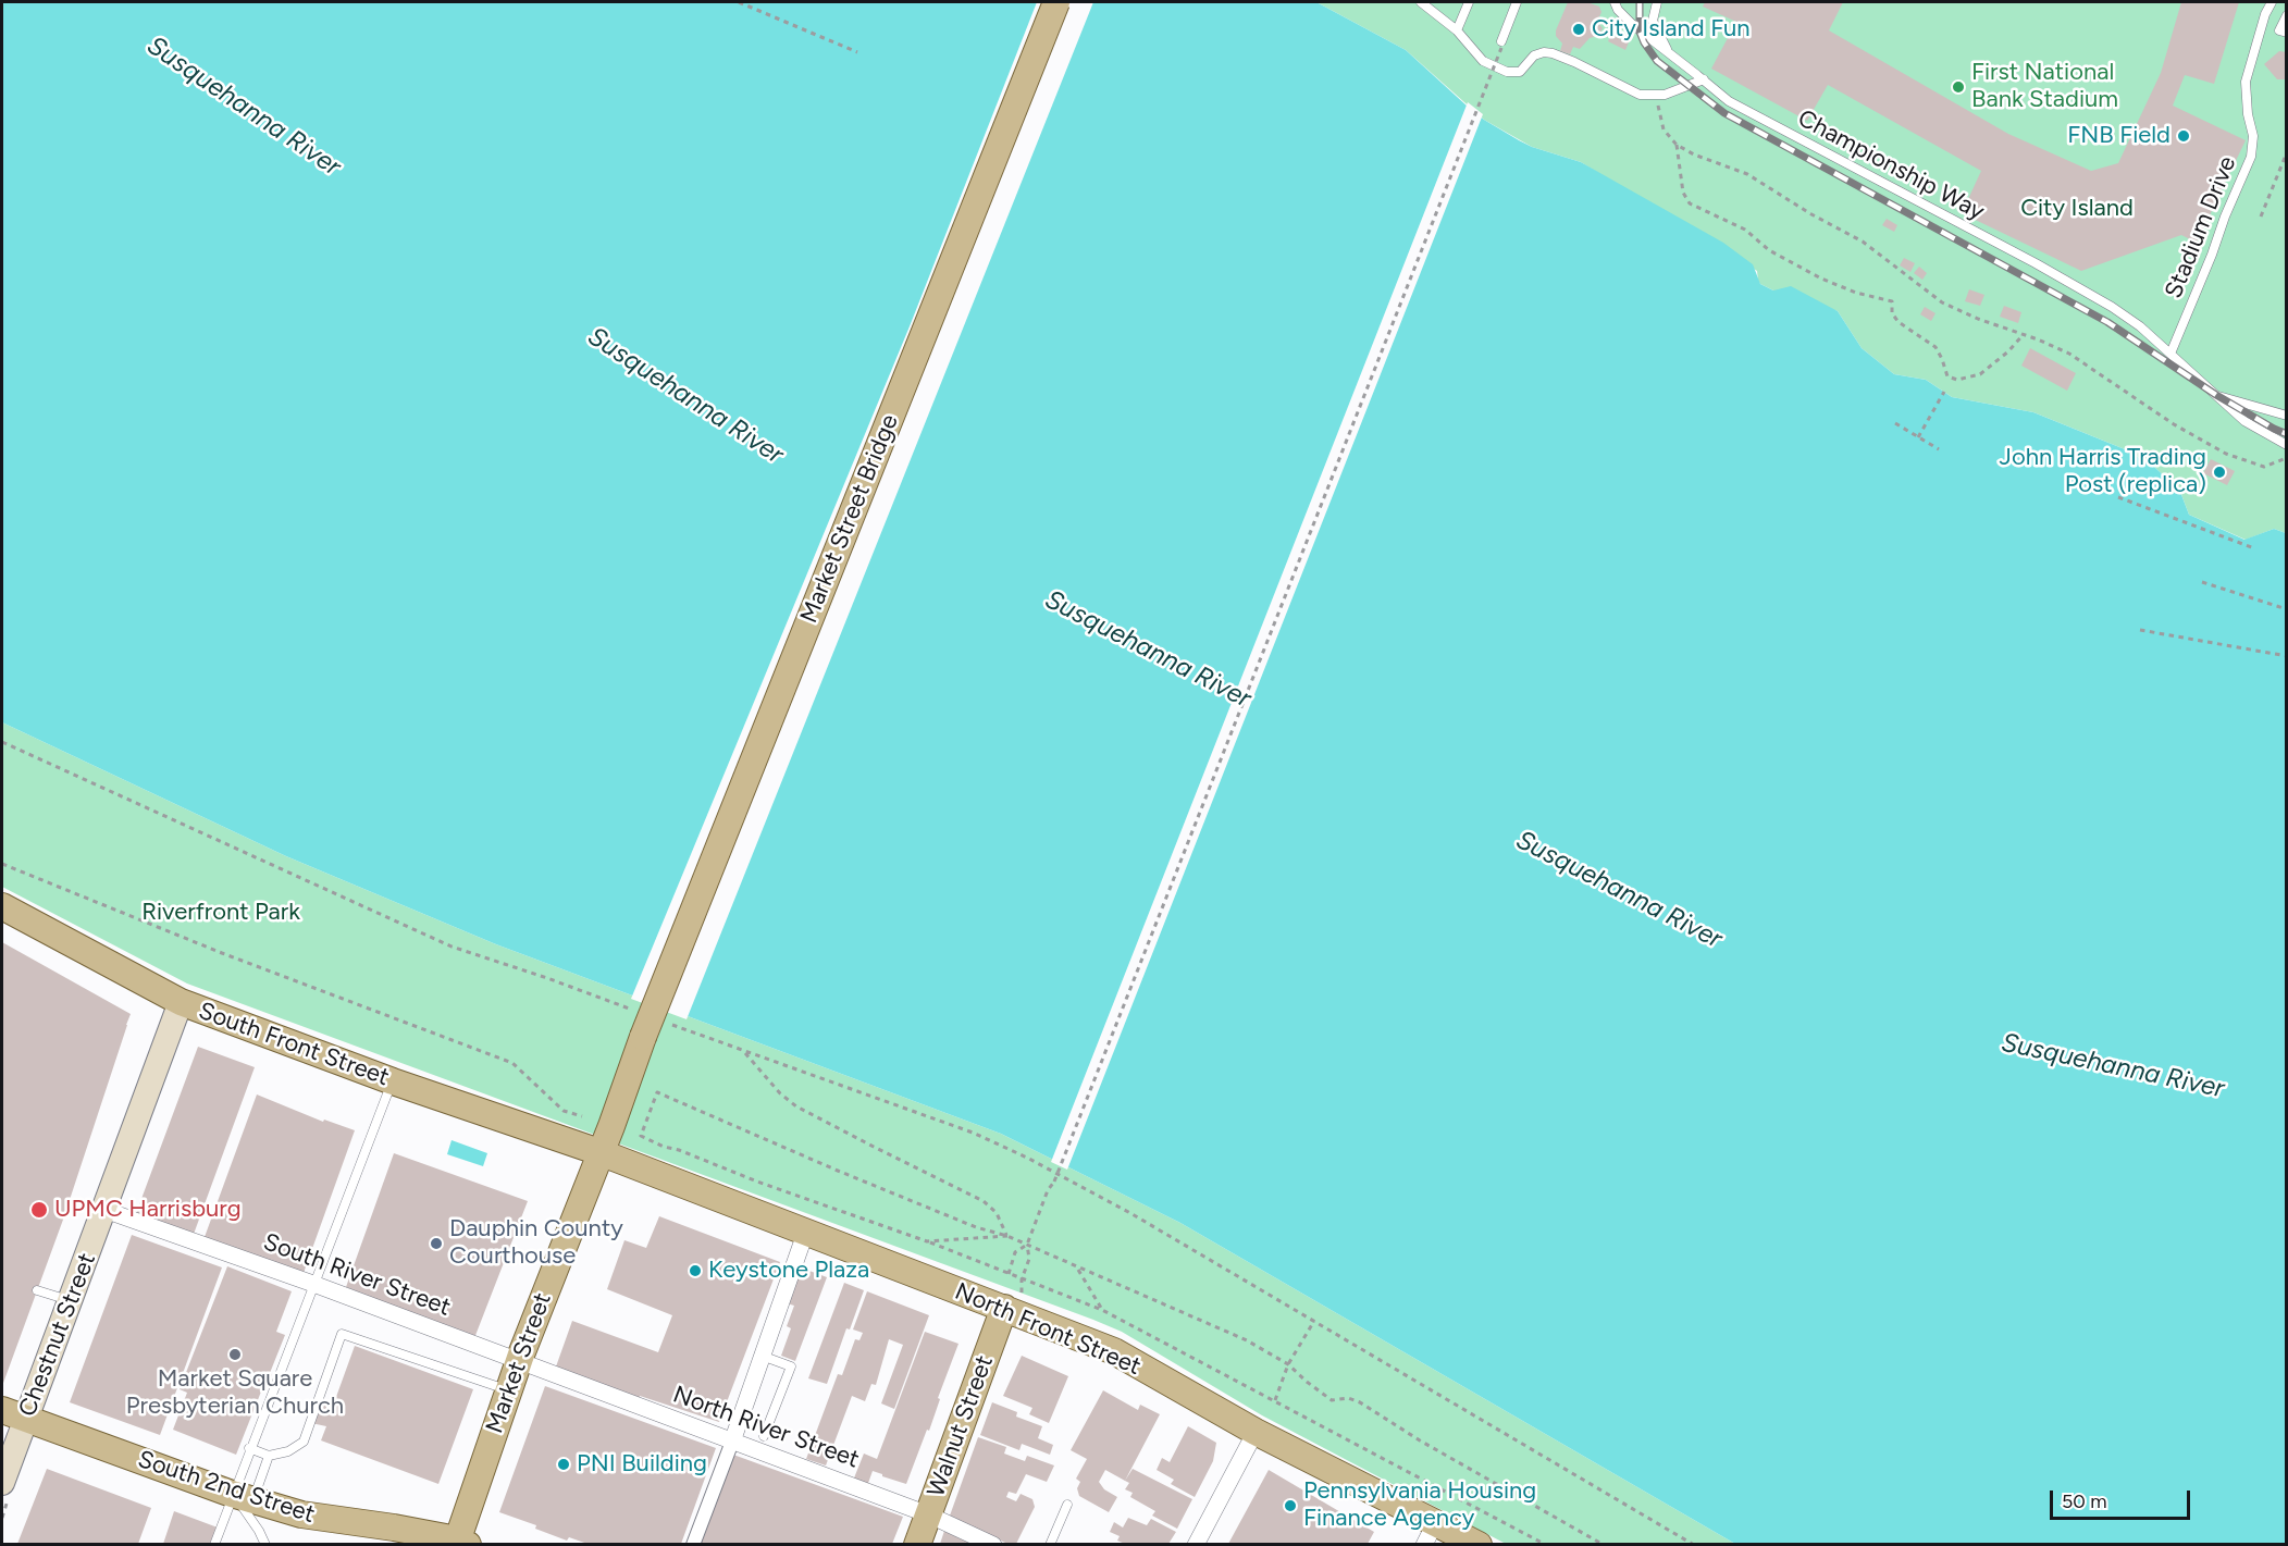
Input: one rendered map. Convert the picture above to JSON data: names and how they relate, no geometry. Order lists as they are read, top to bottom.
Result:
{
  "streets": {
    "main road": [
      "Market Street Bridge",
      "South Front Street",
      "North Front Street",
      "Chestnut Street",
      "Market Street",
      "Walnut Street",
      "South 2nd Street"
    ],
    "street": ["South River Street", "North River Street"],
    "lane": ["Championship Way", "Stadium Drive"]
  },
  "crossings": [
    ["Championship Way", "Stadium Drive"],
    ["Market Street Bridge", "Market Street"],
    ["South Front Street", "North Front Street"],
    ["South Front Street", "Chestnut Street"],
    ["South Front Street", "Market Street"],
    ["South River Street", "Chestnut Street"],
    ["South River Street", "Market Street"],
    ["South River Street", "North River Street"],
    ["North Front Street", "Market Street"],
    ["North Front Street", "Walnut Street"],
    ["Chestnut Street", "South 2nd Street"],
    ["Market Street", "North River Street"],
    ["Market Street", "South 2nd Street"],
    ["Walnut Street", "North River Street"]
  ],
  "water": ["Susquehanna River"],
  "parks": ["City Island", "Riverfront Park"],
  "places": [
    "City Island Fun",
    "First National Bank Stadium",
    "FNB Field",
    "John Harris Trading Post (replica)",
    "UPMC Harrisburg",
    "Dauphin County Courthouse",
    "Keystone Plaza",
    "Market Square Presbyterian Church",
    "PNI Building",
    "Pennsylvania Housing Finance Agency"
  ],
  "scale_bar": "50 m"
}
